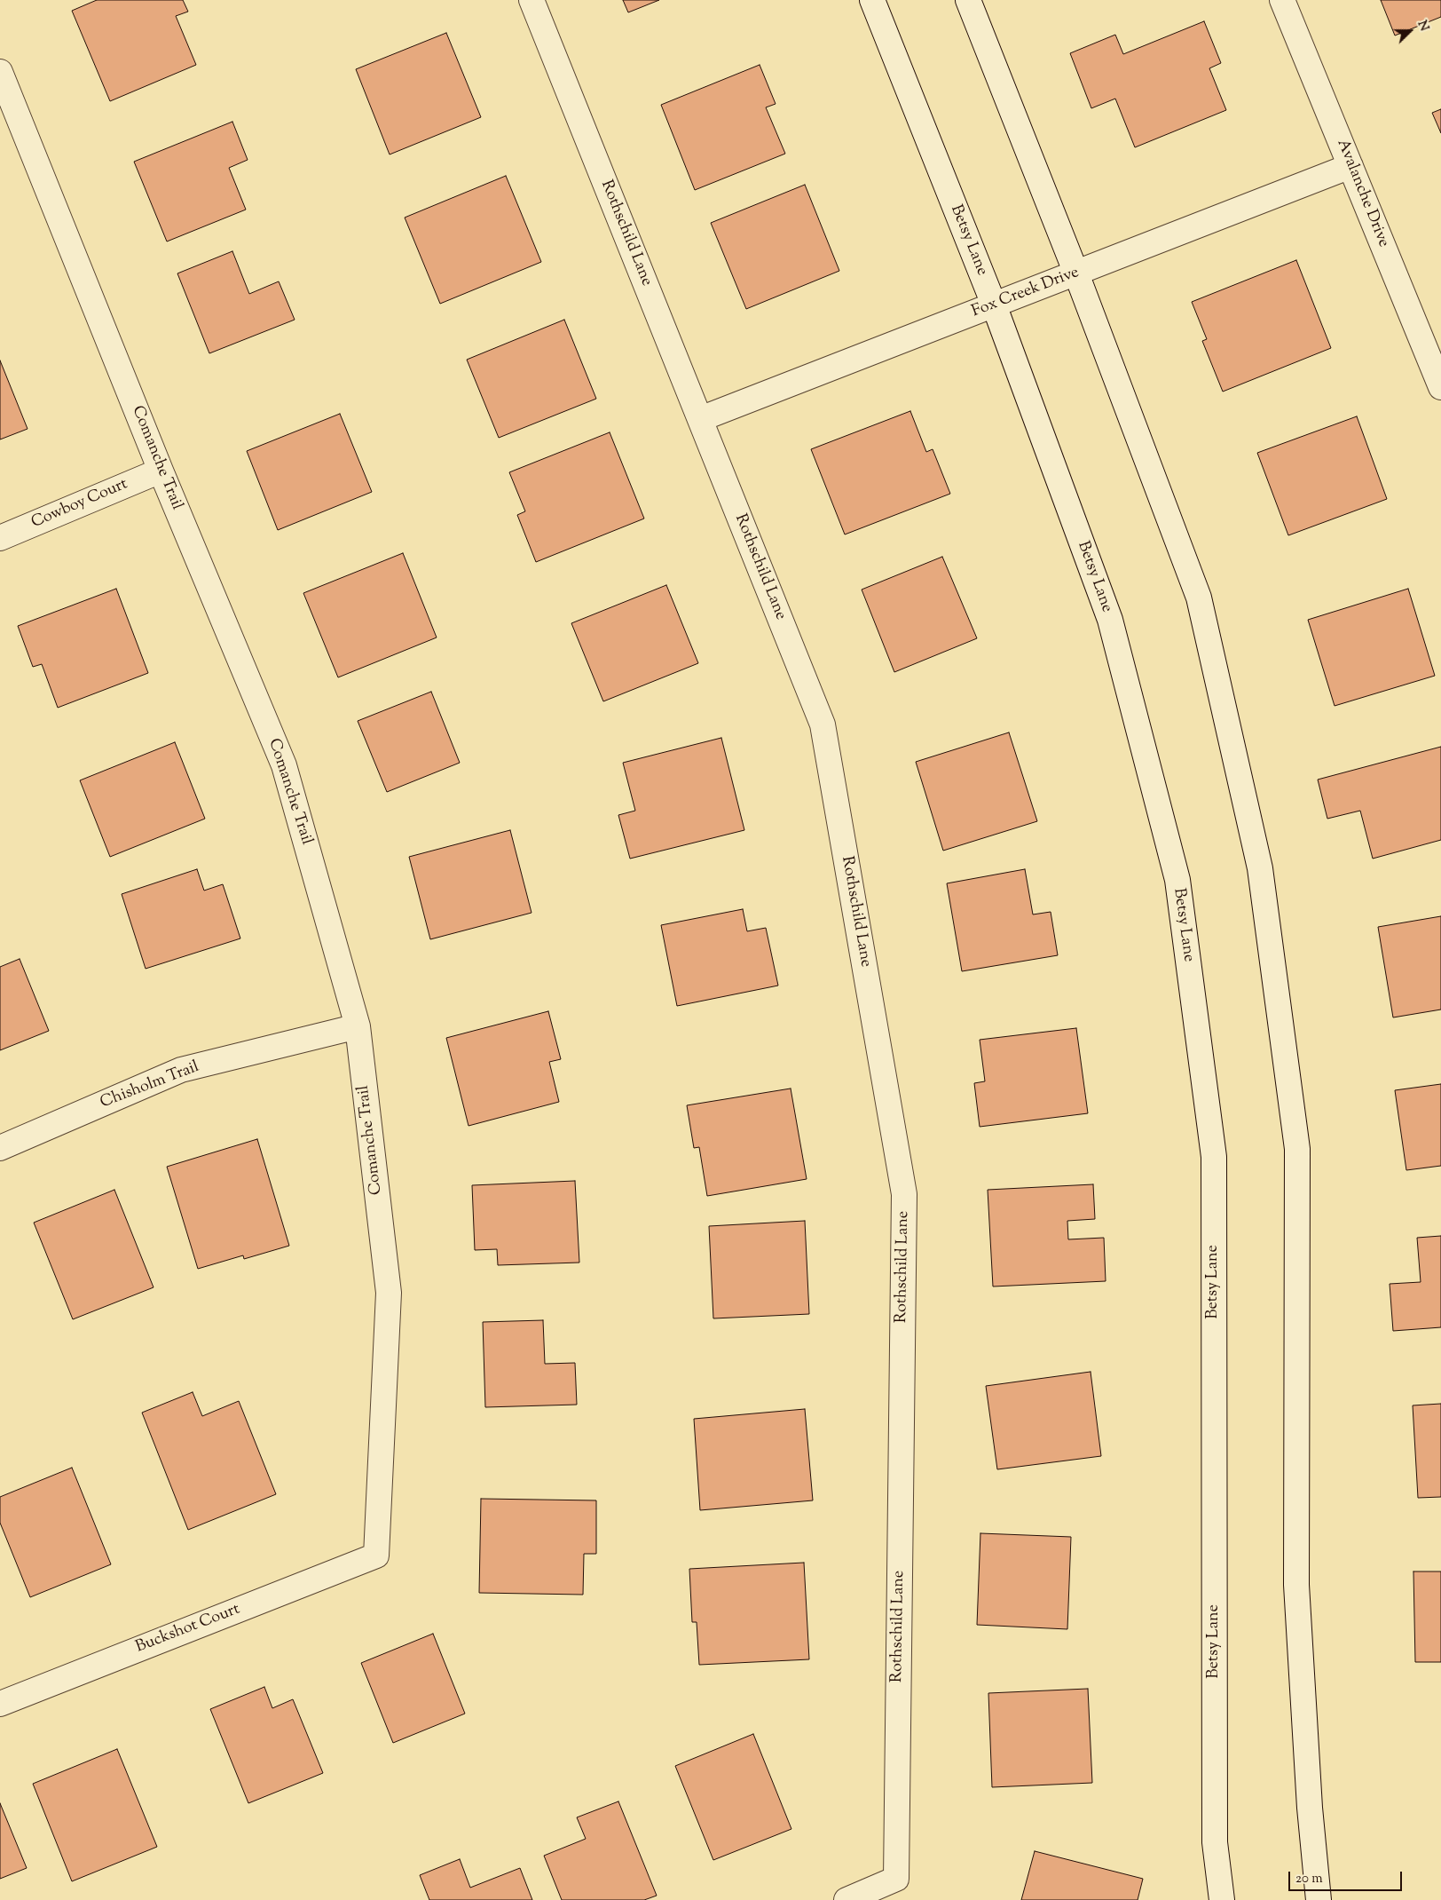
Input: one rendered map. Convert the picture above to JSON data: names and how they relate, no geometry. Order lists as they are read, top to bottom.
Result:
{
  "streets": {
    "street": [
      "Avalanche Drive",
      "Rothschild Lane",
      "Betsy Lane",
      "Fox Creek Drive",
      "Comanche Trail",
      "Cowboy Court",
      "Chisholm Trail",
      "Buckshot Court"
    ]
  },
  "crossings": [
    ["Avalanche Drive", "Fox Creek Drive"],
    ["Rothschild Lane", "Fox Creek Drive"],
    ["Betsy Lane", "Fox Creek Drive"],
    ["Comanche Trail", "Cowboy Court"],
    ["Comanche Trail", "Chisholm Trail"],
    ["Comanche Trail", "Buckshot Court"]
  ],
  "scale_bar": "20 m",
  "north": "right"
}
